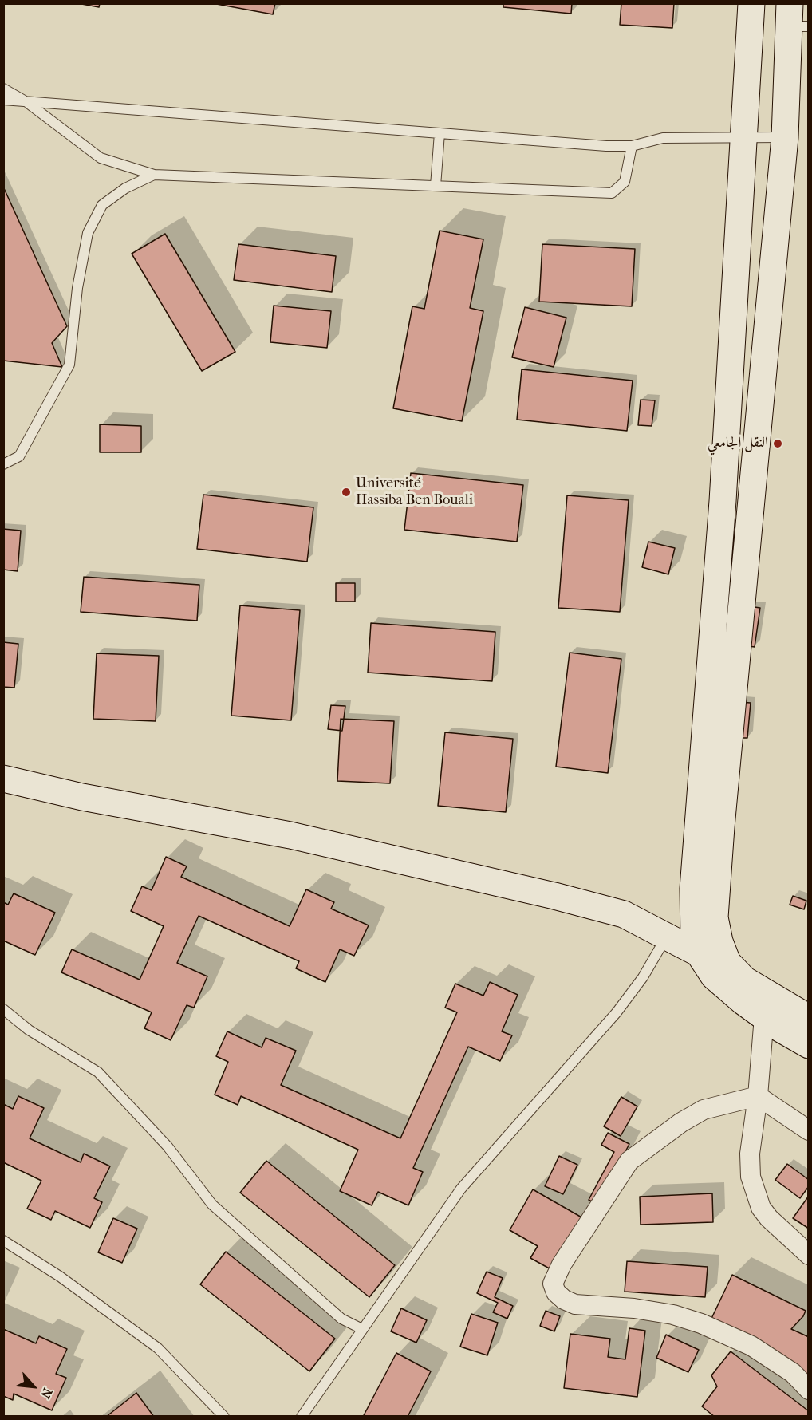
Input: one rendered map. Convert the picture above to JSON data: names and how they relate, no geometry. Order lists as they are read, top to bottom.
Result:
{
  "places": ["النقل الجامعي", "Université Hassiba Ben Bouali"],
  "north": "bottom right"
}
